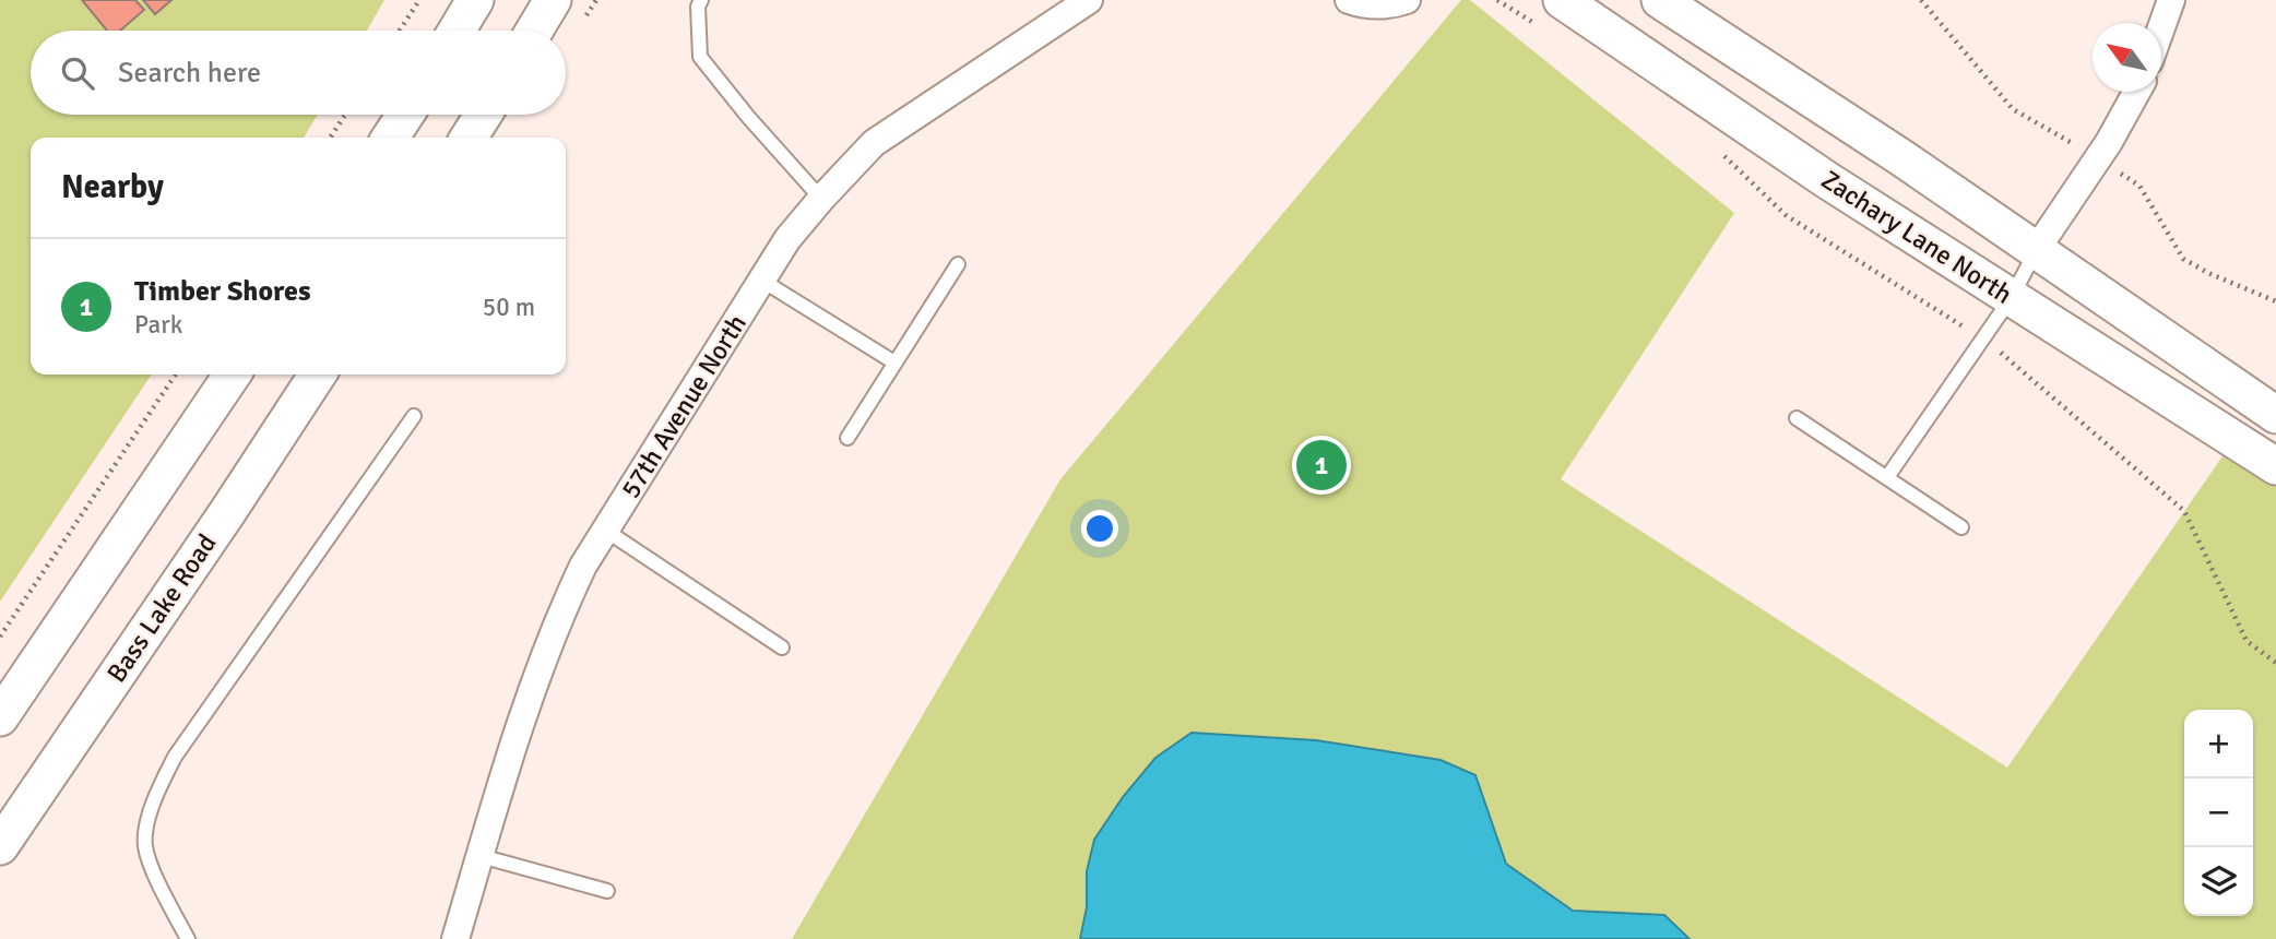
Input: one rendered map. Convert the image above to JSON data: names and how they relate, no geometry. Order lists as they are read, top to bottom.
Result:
{
  "streets": {
    "street": ["Zachary Lane North", "57th Avenue North", "Bass Lake Road"]
  },
  "north": "top left",
  "page": {
    "search": "Search here",
    "heading": "Nearby",
    "list": [
      {
        "mark": "1",
        "name": "Timber Shores",
        "note": "Park",
        "value": "50 m"
      }
    ],
    "pins": "1",
    "map_buttons": ["+", "−"]
  }
}
